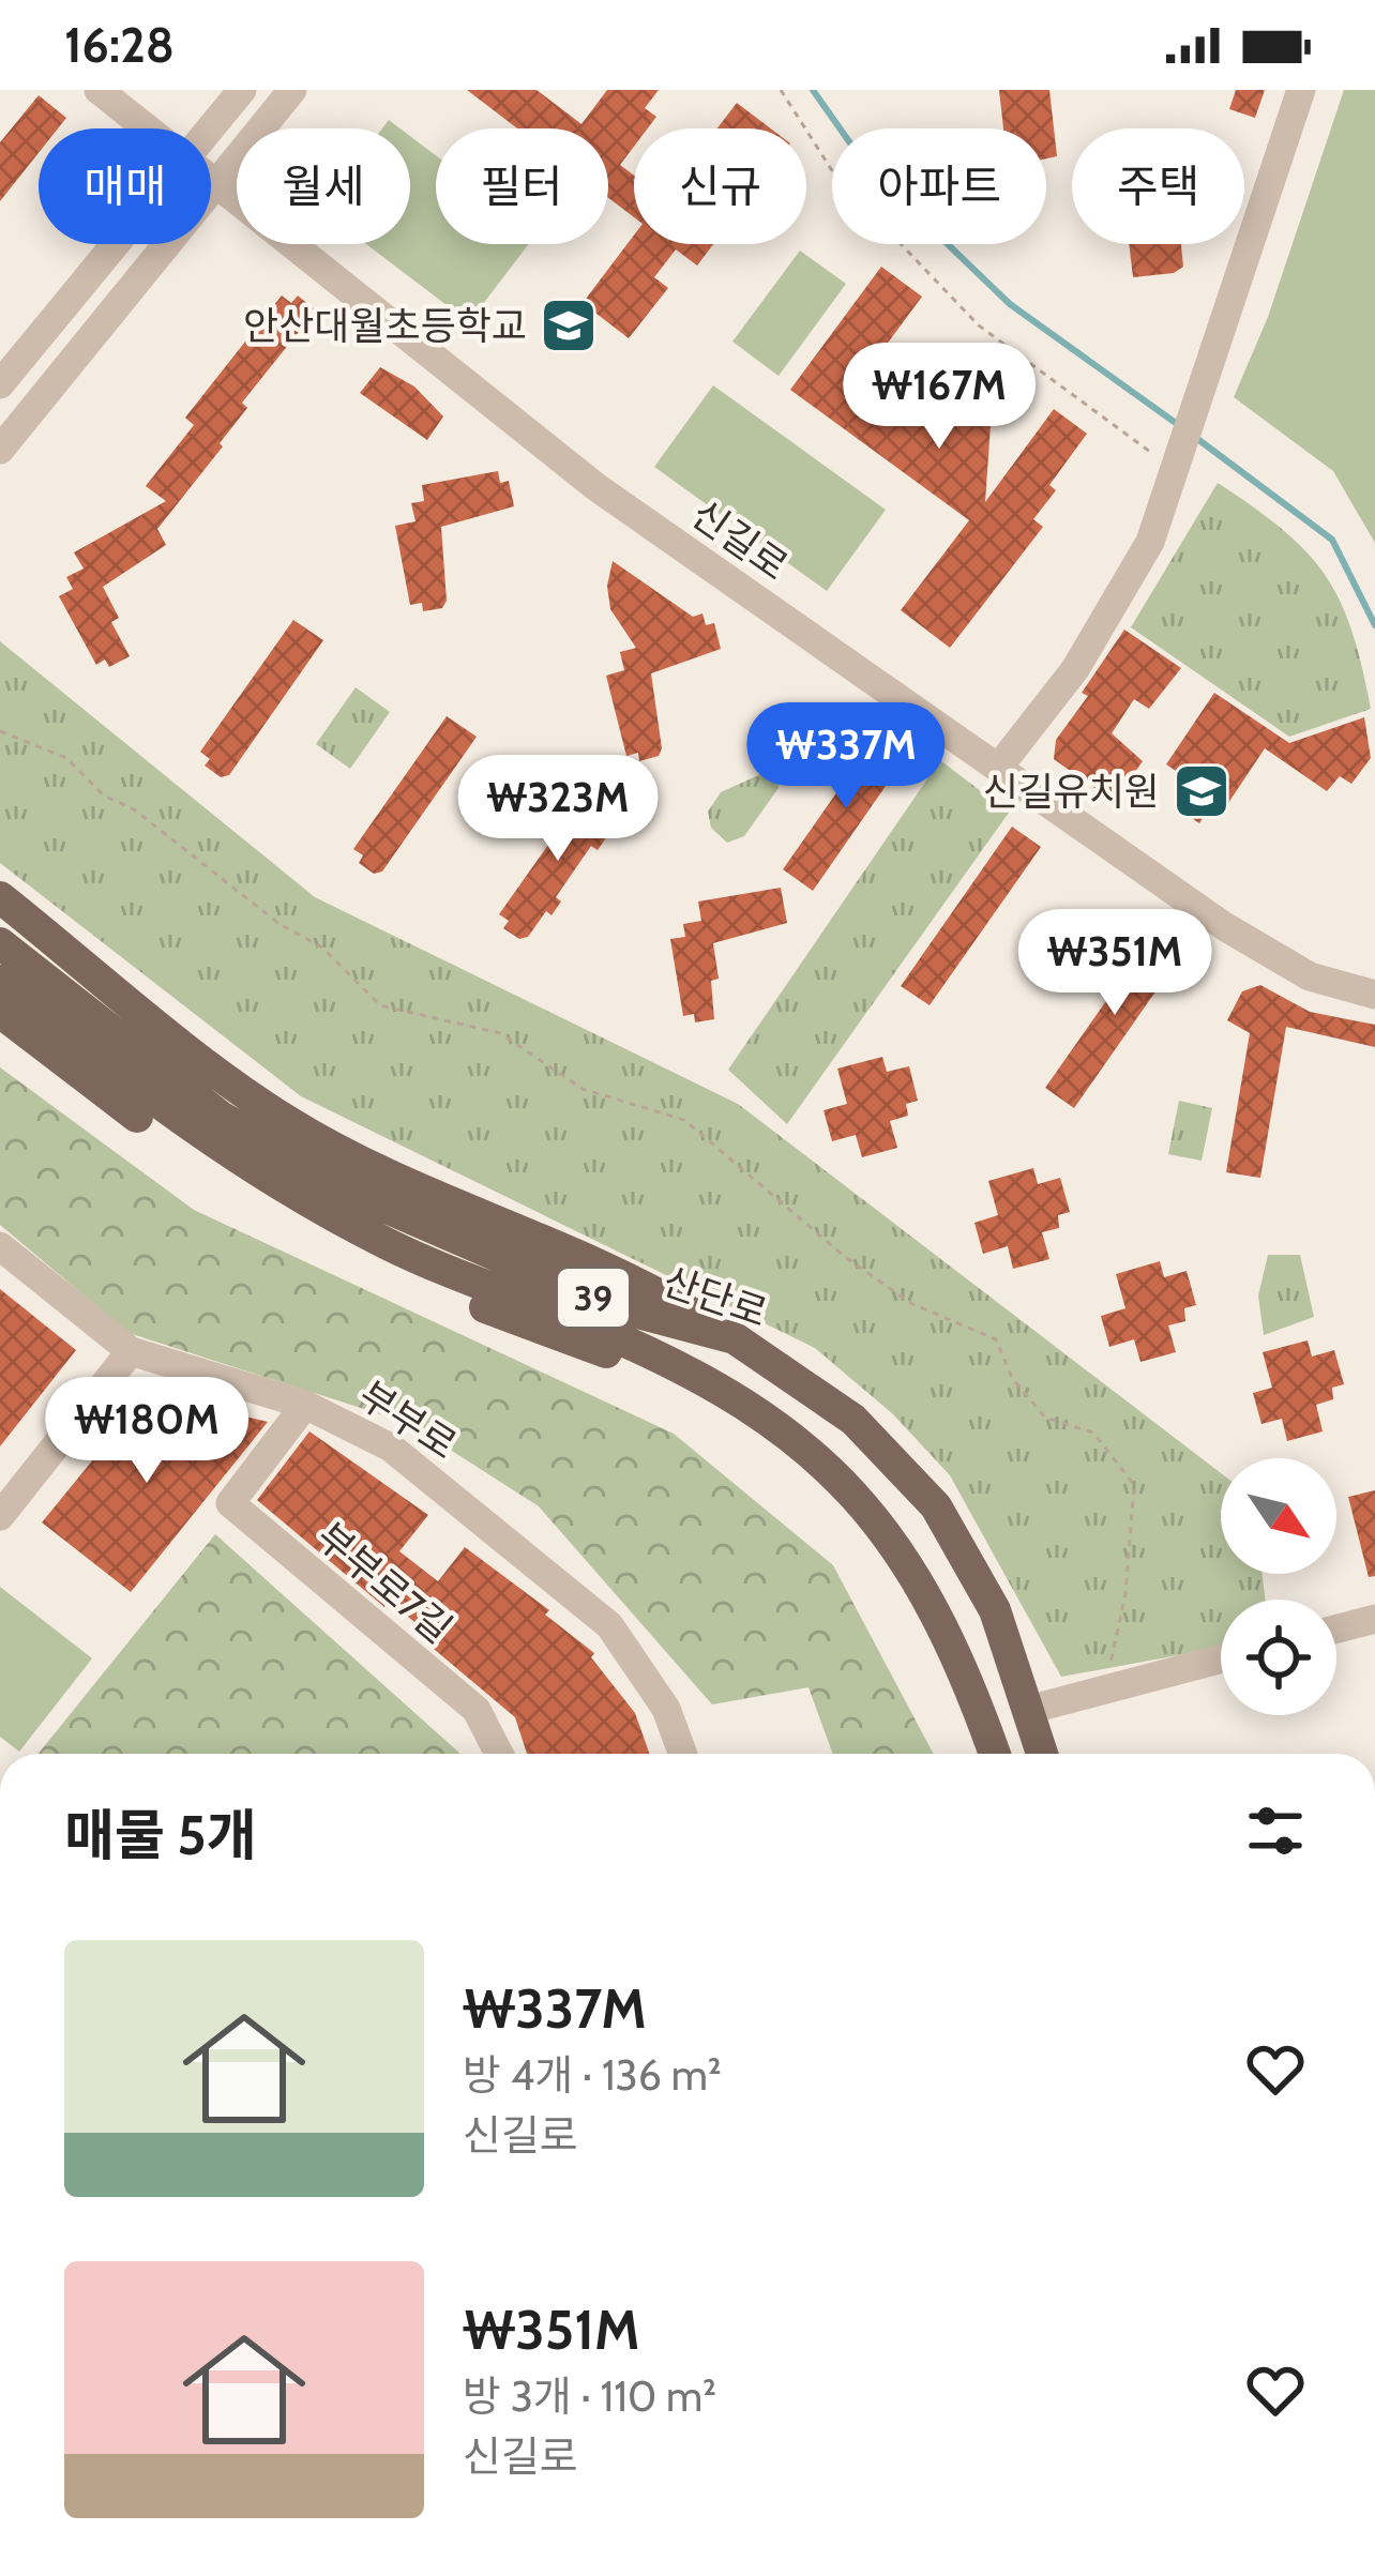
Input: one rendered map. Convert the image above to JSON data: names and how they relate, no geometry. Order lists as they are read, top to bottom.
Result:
{
  "streets": {
    "main road": ["산단로", "39"],
    "street": ["신길로", "부부로", "부부로7길"]
  },
  "crossings": [
    ["부부로", "부부로7길"]
  ],
  "places": {
    "school or university": ["안산대월초등학교", "신길유치원"]
  },
  "north": "bottom right",
  "page": {
    "status": "16:28",
    "chip": [
      "매매",
      "월세",
      "필터",
      "신규",
      "아파트",
      "주택"
    ],
    "price": [
      "₩167M",
      "₩337M",
      "₩323M",
      "₩351M",
      "₩180M"
    ],
    "heading": "매물 5개",
    "list": [
      {
        "name": "₩337M",
        "note": "방 4개 · 136 m² · 신길로"
      },
      {
        "name": "₩351M",
        "note": "방 3개 · 110 m² · 신길로"
      }
    ]
  }
}
